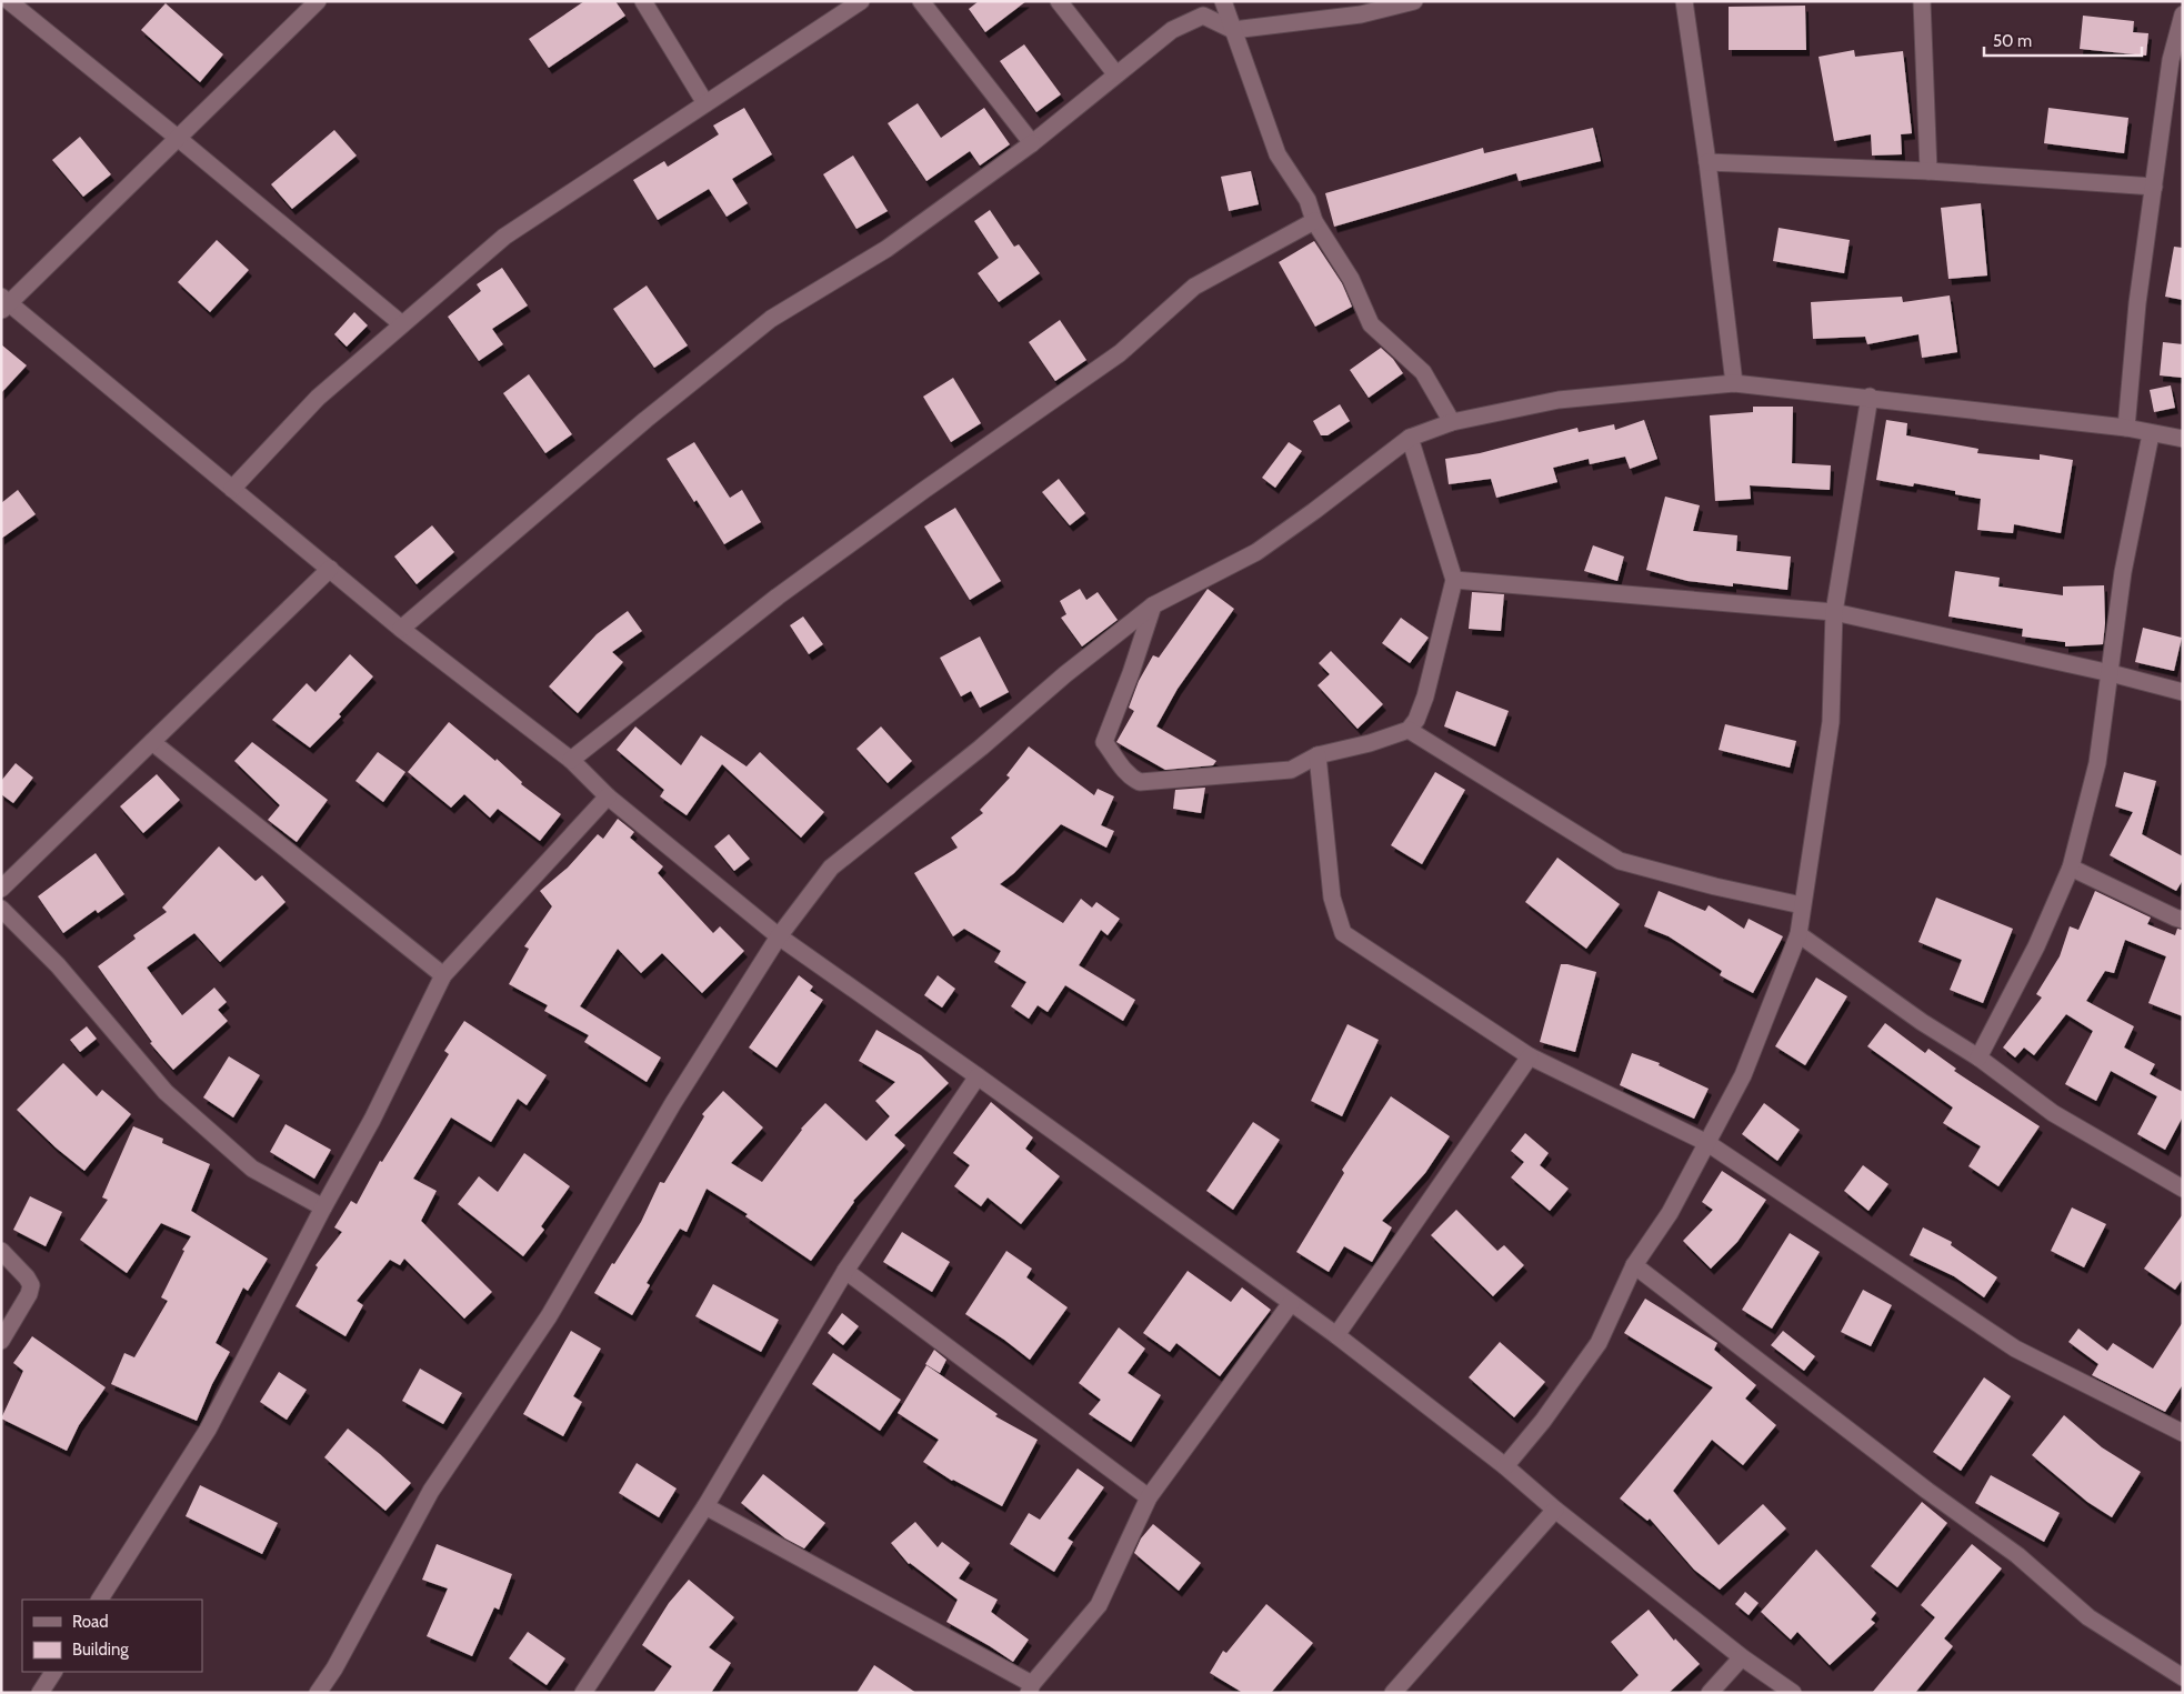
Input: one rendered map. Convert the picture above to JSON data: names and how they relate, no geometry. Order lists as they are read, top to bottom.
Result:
{
  "legend": ["Road", "Building"],
  "scale_bar": "50 m"
}
